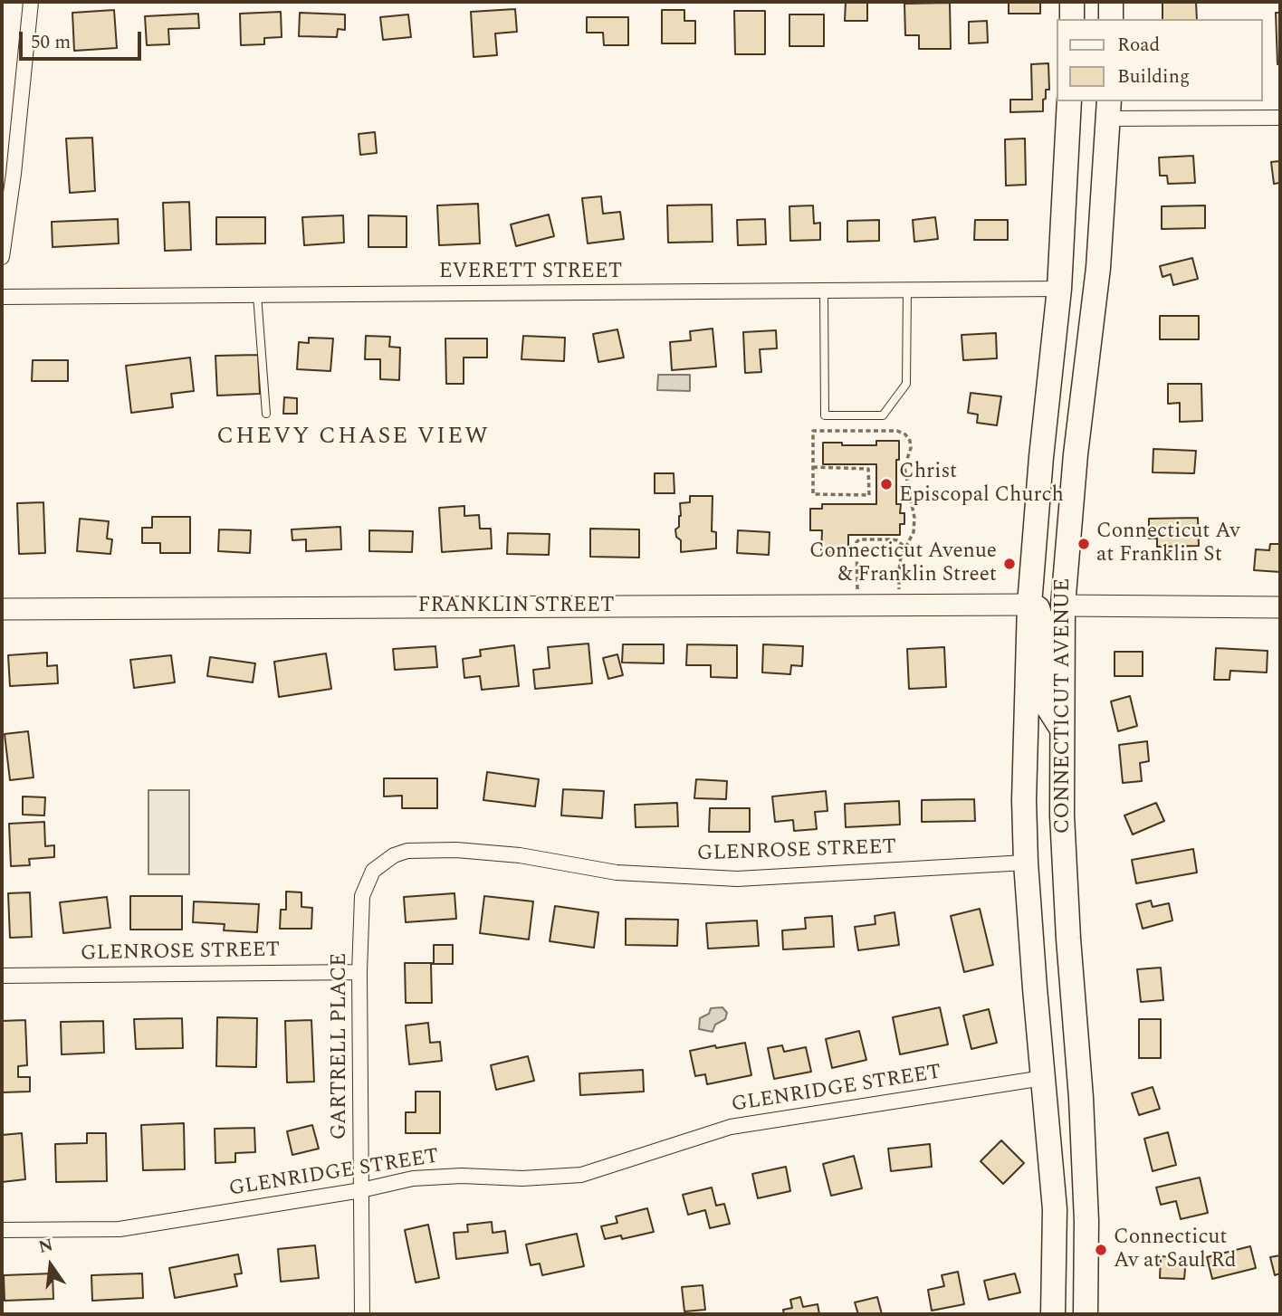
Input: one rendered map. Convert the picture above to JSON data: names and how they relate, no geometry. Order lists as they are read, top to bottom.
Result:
{
  "streets": {
    "main road": ["CONNECTICUT AVENUE"],
    "street": [
      "EVERETT STREET",
      "FRANKLIN STREET",
      "GLENROSE STREET",
      "GARTRELL PLACE",
      "GLENRIDGE STREET"
    ]
  },
  "crossings": [
    ["EVERETT STREET", "CONNECTICUT AVENUE"],
    ["FRANKLIN STREET", "CONNECTICUT AVENUE"],
    ["CONNECTICUT AVENUE", "GLENROSE STREET"],
    ["CONNECTICUT AVENUE", "GLENRIDGE STREET"],
    ["GLENROSE STREET", "GARTRELL PLACE"],
    ["GARTRELL PLACE", "GLENRIDGE STREET"]
  ],
  "districts": ["CHEVY CHASE VIEW"],
  "places": [
    "Christ Episcopal Church",
    "Connecticut Av at Franklin St",
    "Connecticut Avenue & Franklin Street",
    "Connecticut Av at Saul Rd"
  ],
  "legend": ["Road", "Building"],
  "scale_bar": "50 m",
  "north": "top"
}
